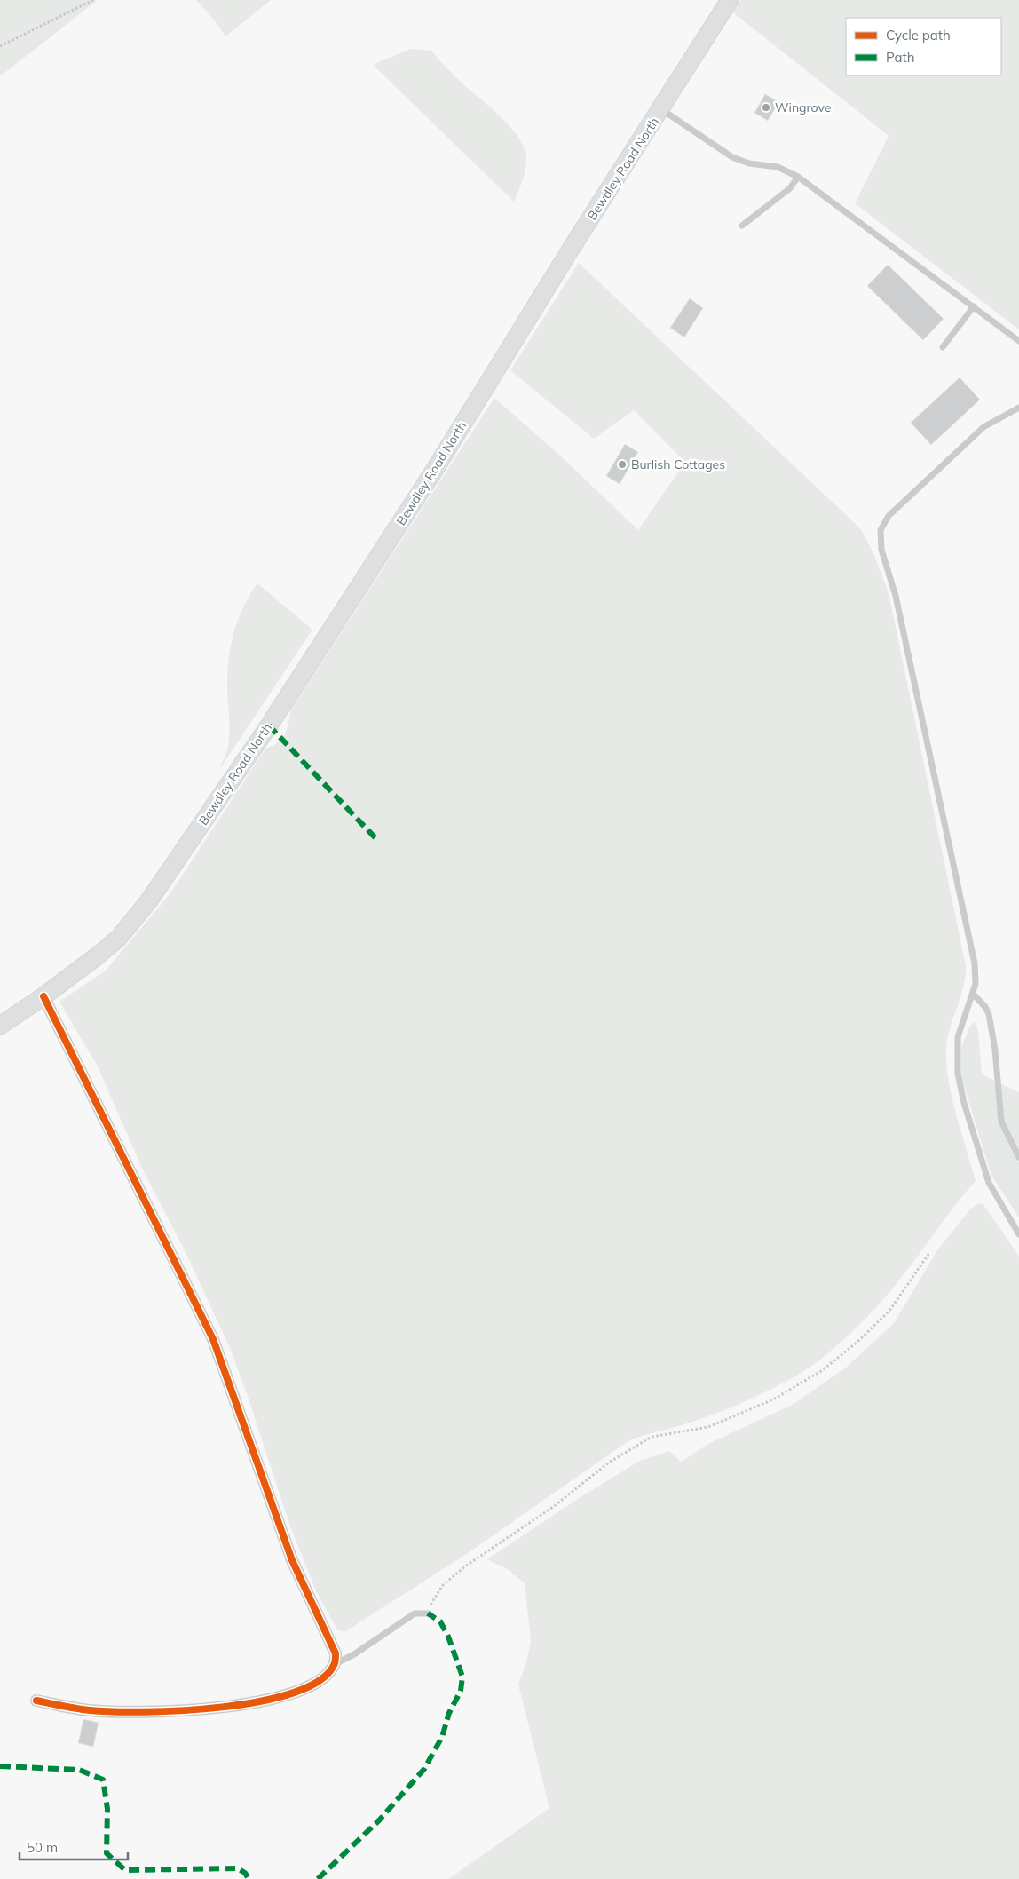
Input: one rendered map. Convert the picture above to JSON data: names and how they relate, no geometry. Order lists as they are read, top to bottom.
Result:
{
  "streets": {
    "main road": ["Bewdley Road North"]
  },
  "places": ["Wingrove", "Burlish Cottages"],
  "legend": ["Cycle path", "Path"],
  "scale_bar": "50 m"
}
